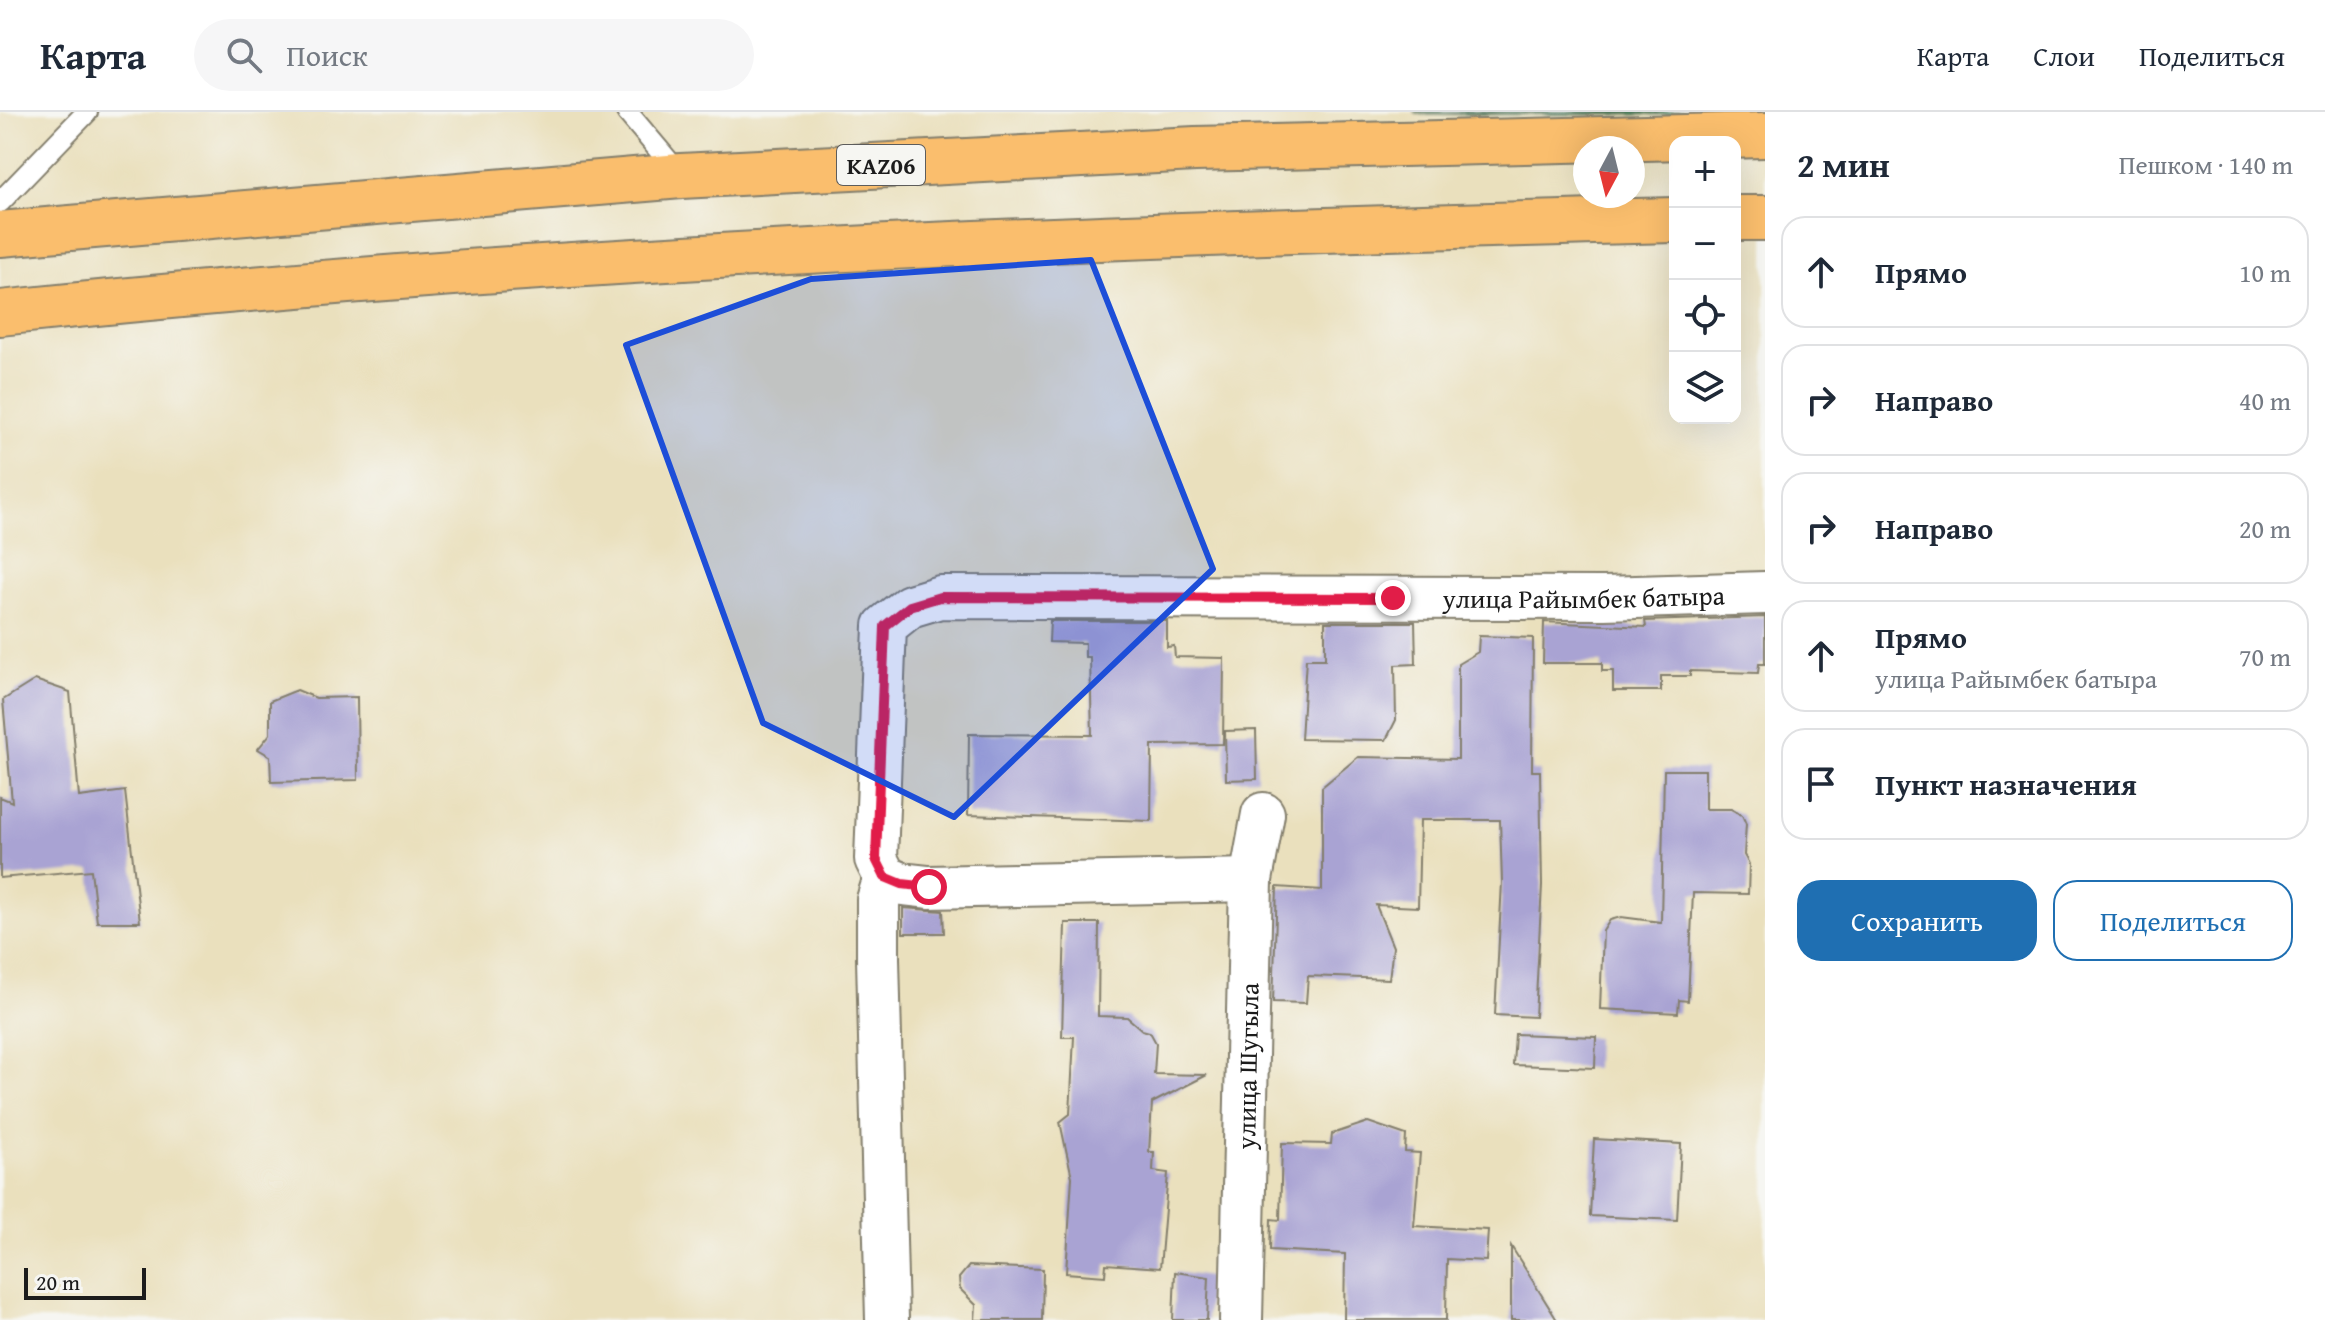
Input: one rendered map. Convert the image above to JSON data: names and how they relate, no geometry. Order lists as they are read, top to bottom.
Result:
{
  "streets": {
    "highway": ["KАZ06"],
    "street": ["улица Райымбек батыра", "улица Шугыла"]
  },
  "scale_bar": "20 m",
  "north": "bottom",
  "page": {
    "header": "Карта",
    "search": "Поиск",
    "nav": ["Карта", "Слои", "Поделиться"],
    "heading": ["2 мин", "Пешком · 140 m"],
    "map_buttons": ["+", "−"],
    "list": [
      ["Прямо", "10 m"],
      ["Направо", "40 m"],
      ["Направо", "20 m"],
      ["Прямо", "улица Райымбек батыра", "70 m"],
      "Пункт назначения"
    ],
    "buttons": ["Сохранить", "Поделиться"],
    "scale": "20 m"
  }
}
